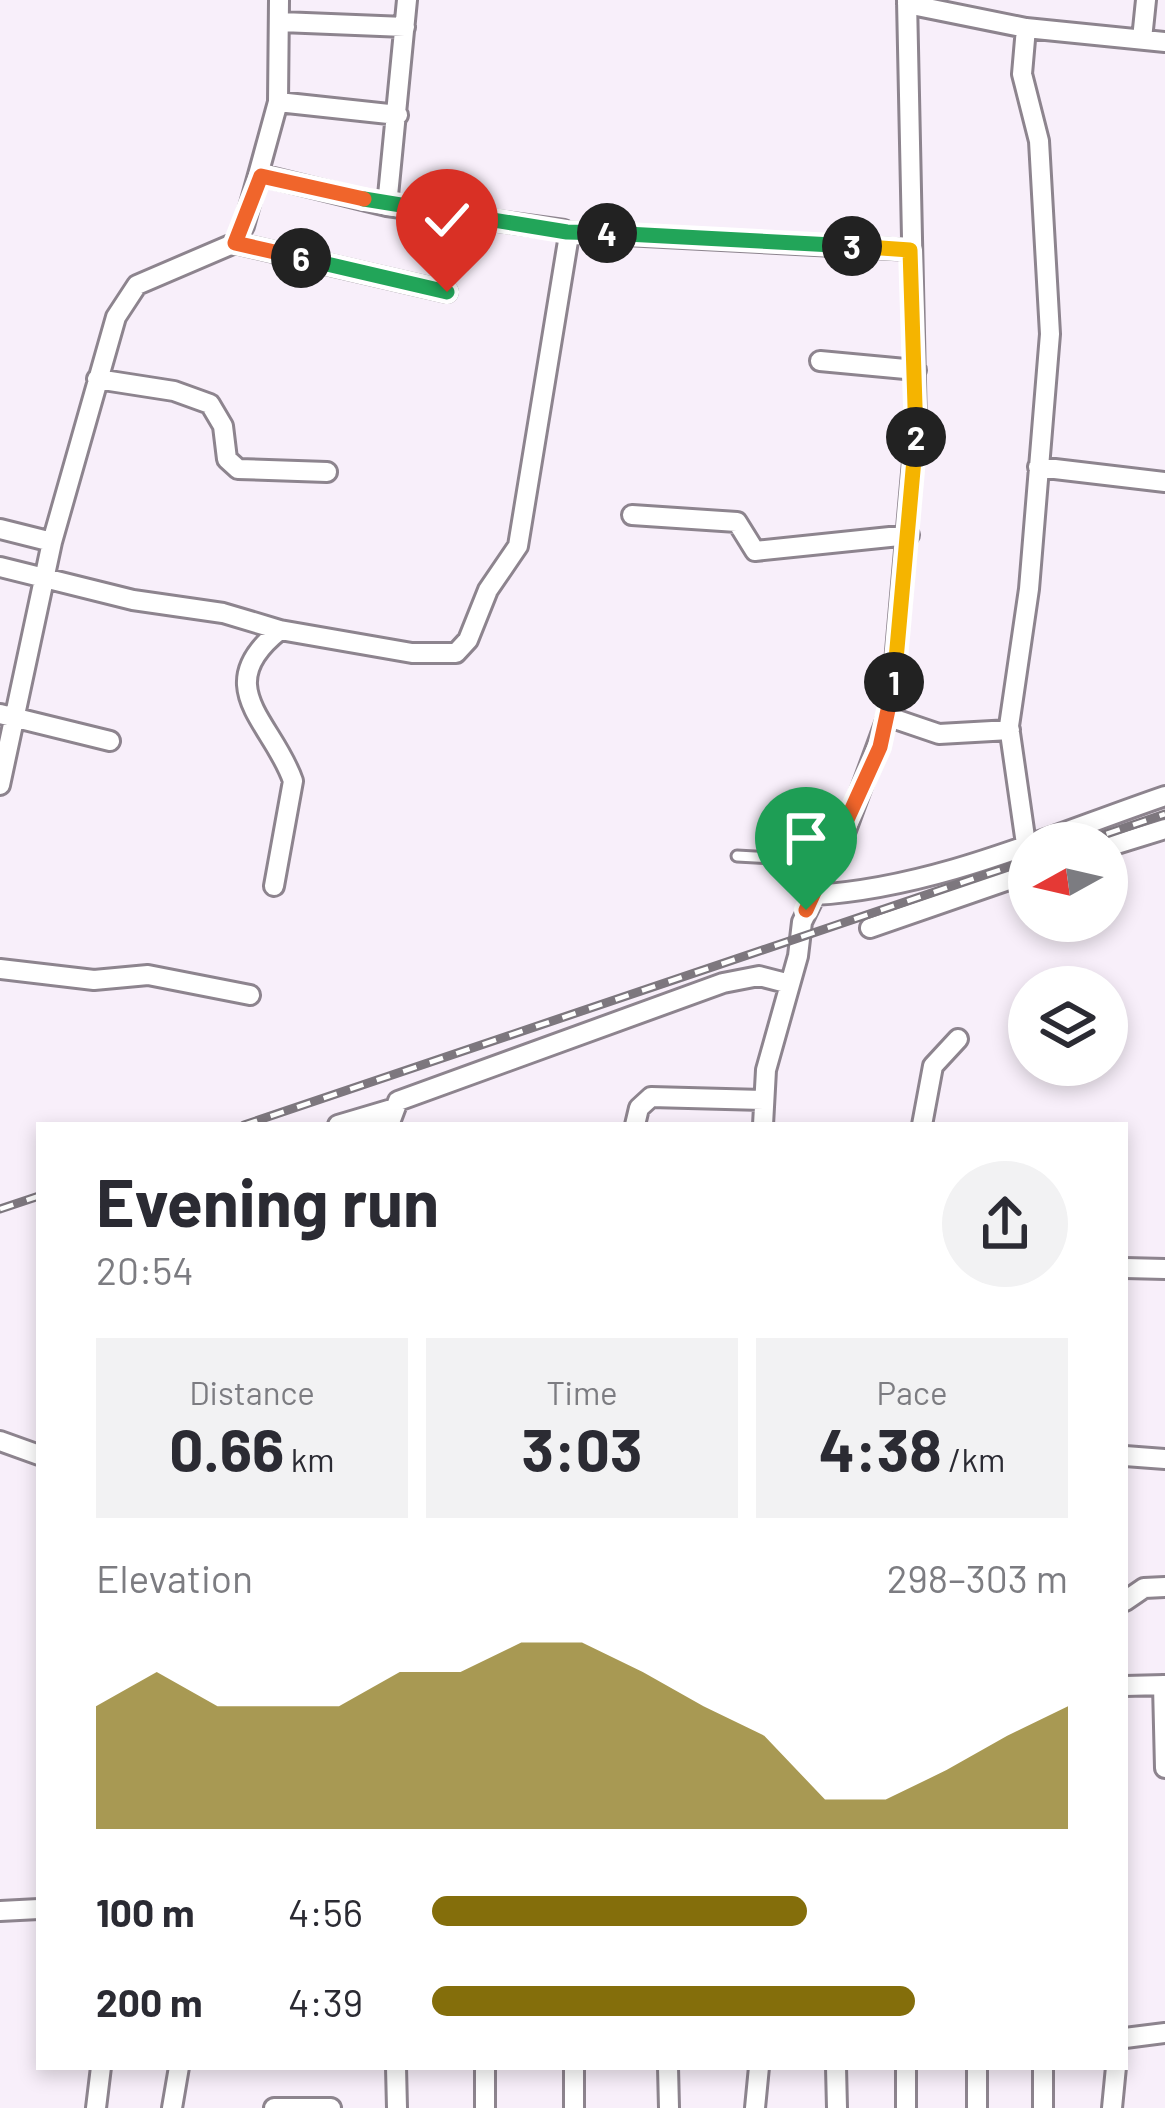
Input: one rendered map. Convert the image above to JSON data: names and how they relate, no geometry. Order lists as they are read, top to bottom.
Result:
{
  "north": "left",
  "page": {
    "pins": [
      "4",
      "3",
      "6",
      "2",
      "1"
    ],
    "heading": ["Evening run", "20:54"],
    "stats": [
      ["Distance", "0.66 km"],
      ["Time", "3:03"],
      ["Pace", "4:38 /km"]
    ],
    "chart": ["Elevation", "298–303 m"],
    "list": [
      {
        "name": "100 m",
        "note": "4:56"
      },
      {
        "name": "200 m",
        "note": "4:39"
      }
    ]
  }
}
